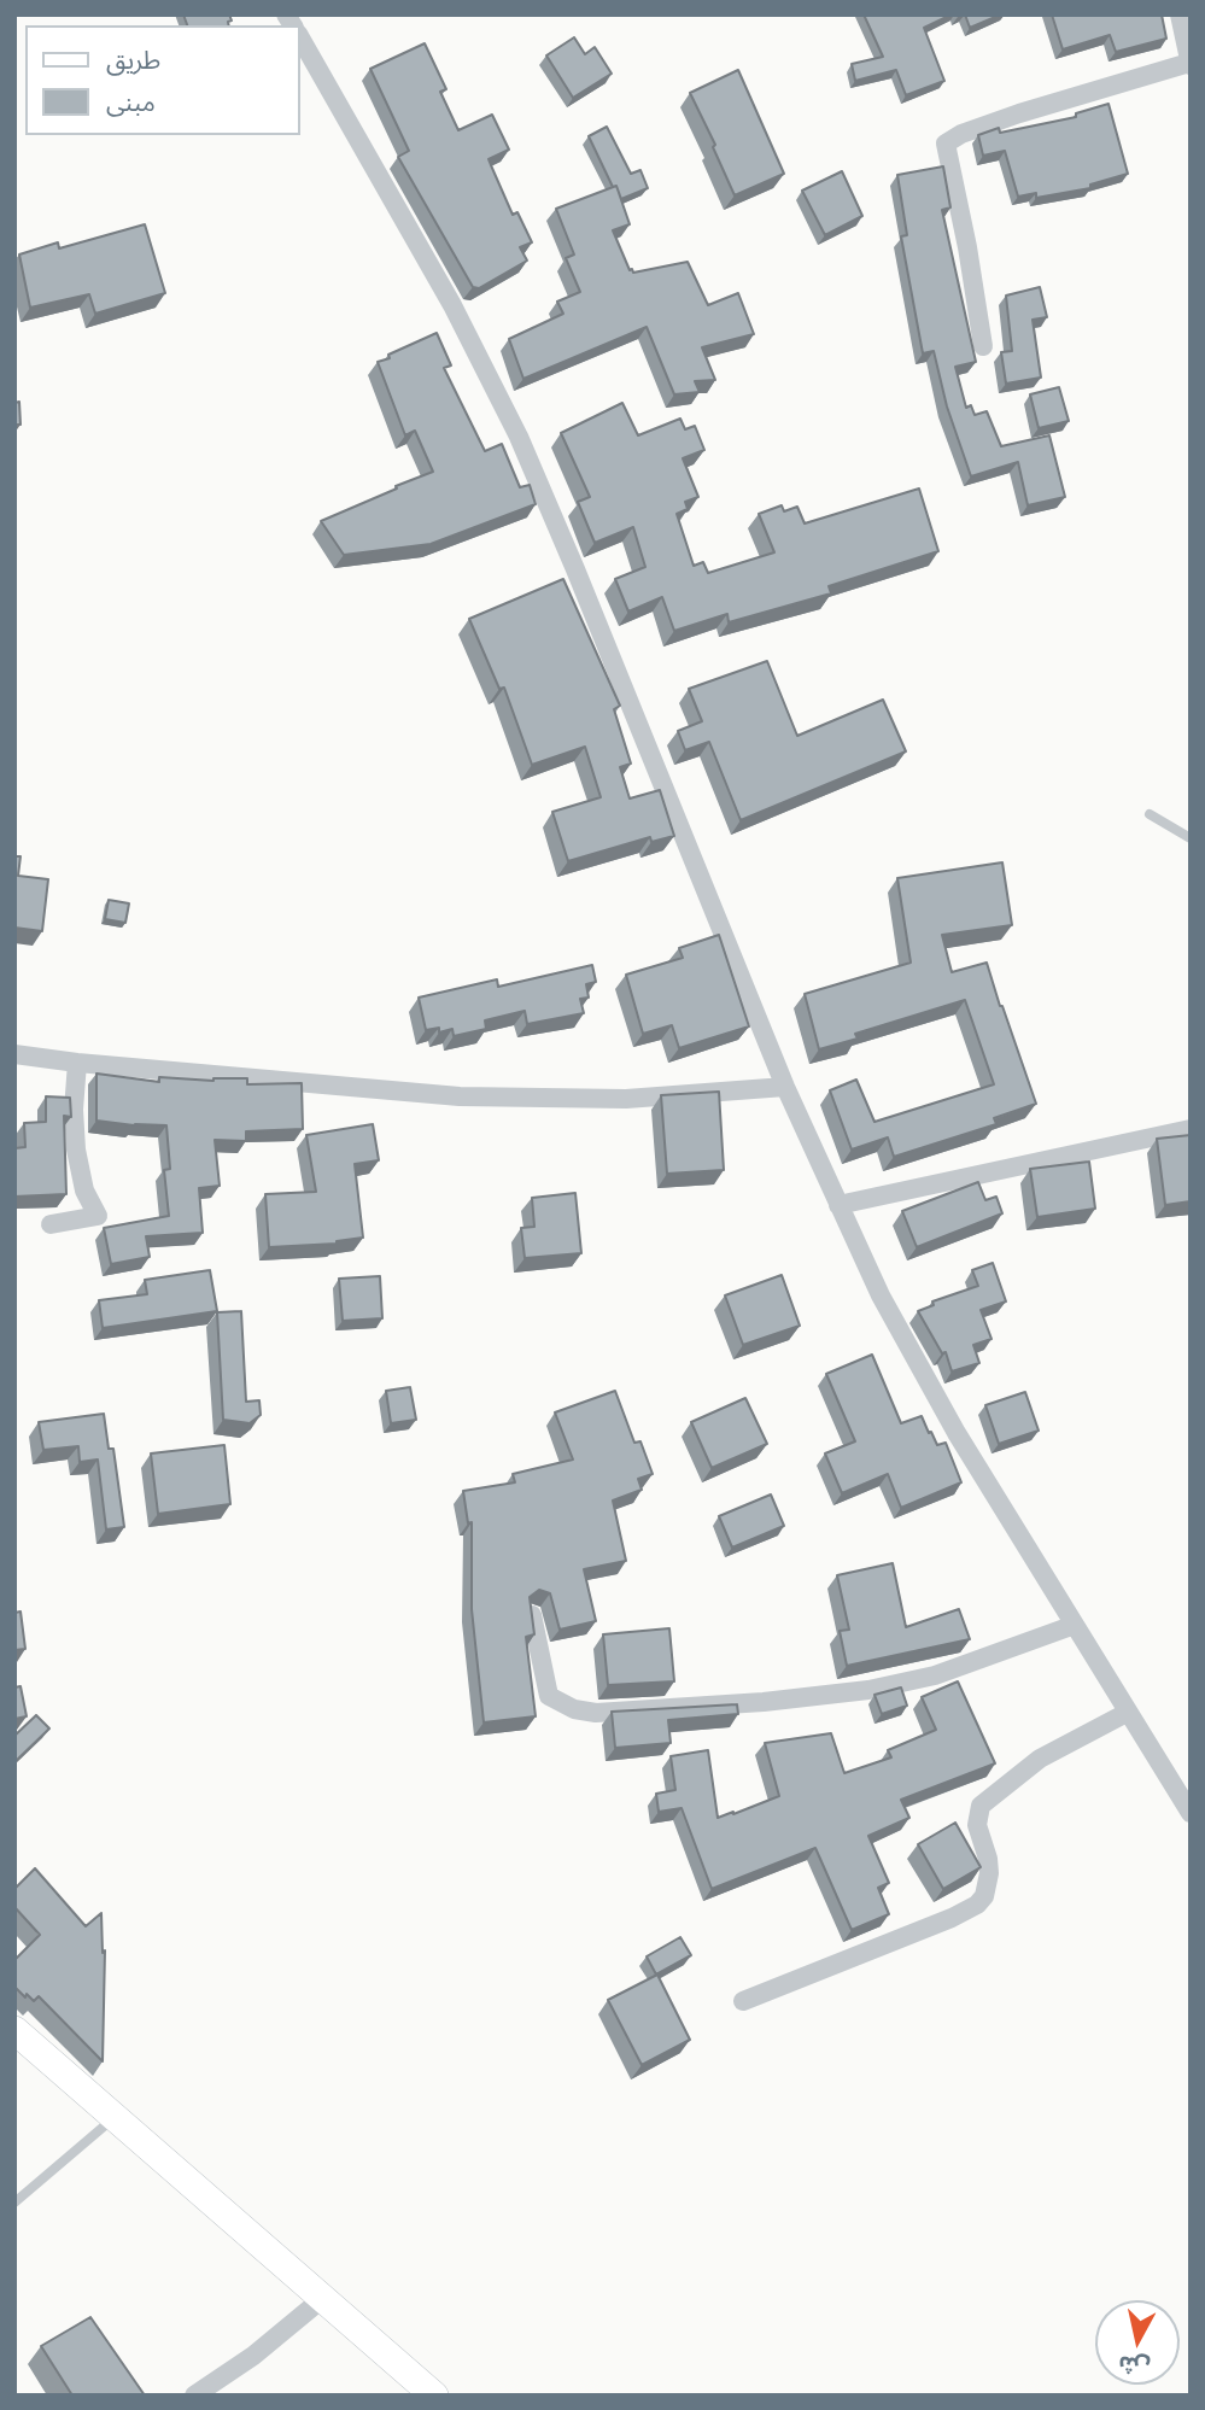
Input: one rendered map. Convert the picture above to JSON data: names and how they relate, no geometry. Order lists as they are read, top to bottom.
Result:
{
  "legend": ["طريق", "مبنى"],
  "north": "bottom"
}
